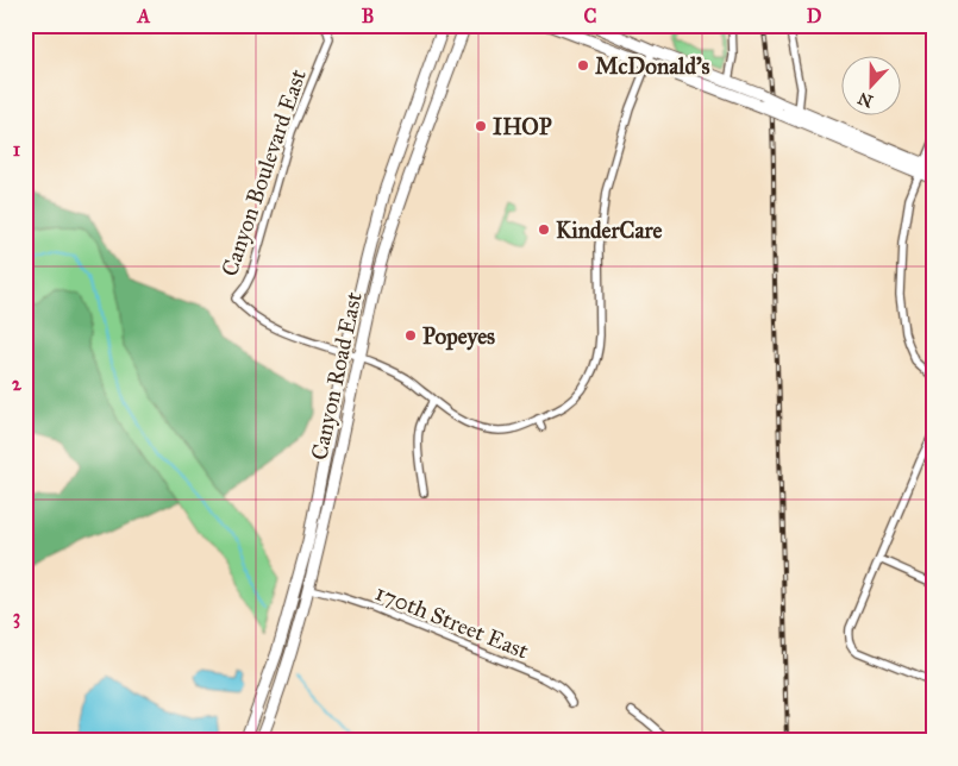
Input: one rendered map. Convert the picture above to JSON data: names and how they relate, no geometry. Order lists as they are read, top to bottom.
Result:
{
  "streets": {
    "main road": ["Canyon Road East"],
    "street": ["Canyon Boulevard East", "170th Street East"]
  },
  "crossings": [
    ["Canyon Boulevard East", "Canyon Road East"],
    ["Canyon Road East", "170th Street East"]
  ],
  "places": [
    "McDonald's",
    "IHOP",
    "KinderCare",
    "Popeyes"
  ],
  "north": "bottom",
  "grid": {
    "columns": [
      "A",
      "B",
      "C",
      "D"
    ],
    "rows": ["1", "2", "3"]
  }
}
